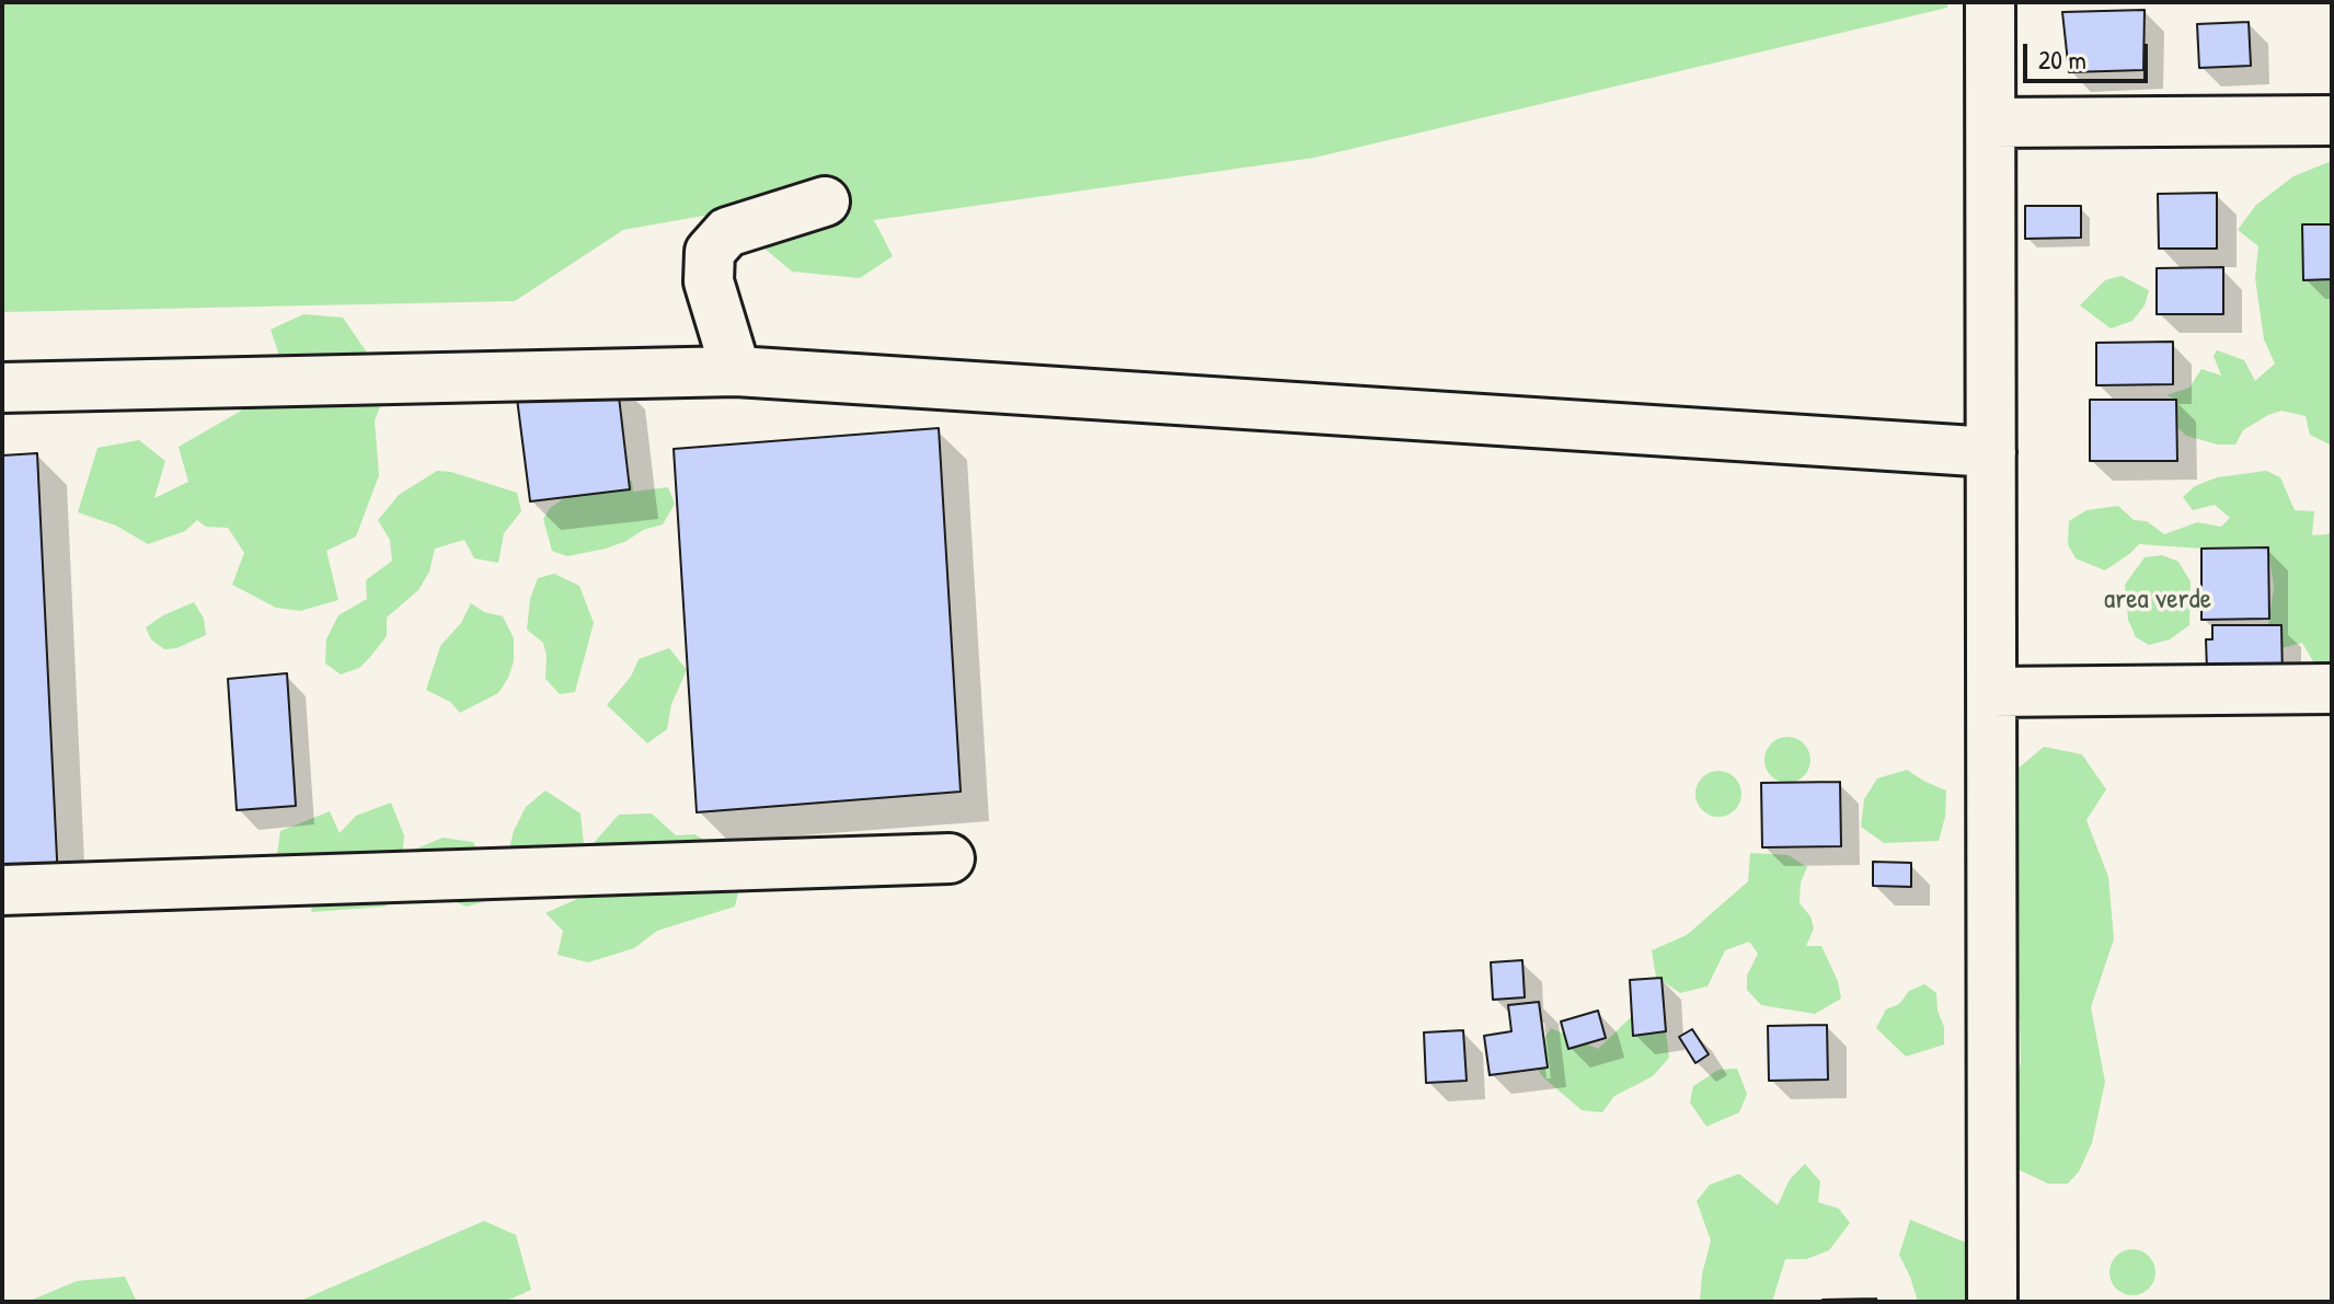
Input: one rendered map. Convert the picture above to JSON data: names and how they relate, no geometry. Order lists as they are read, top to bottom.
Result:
{
  "parks": ["area verde"],
  "scale_bar": "20 m"
}
